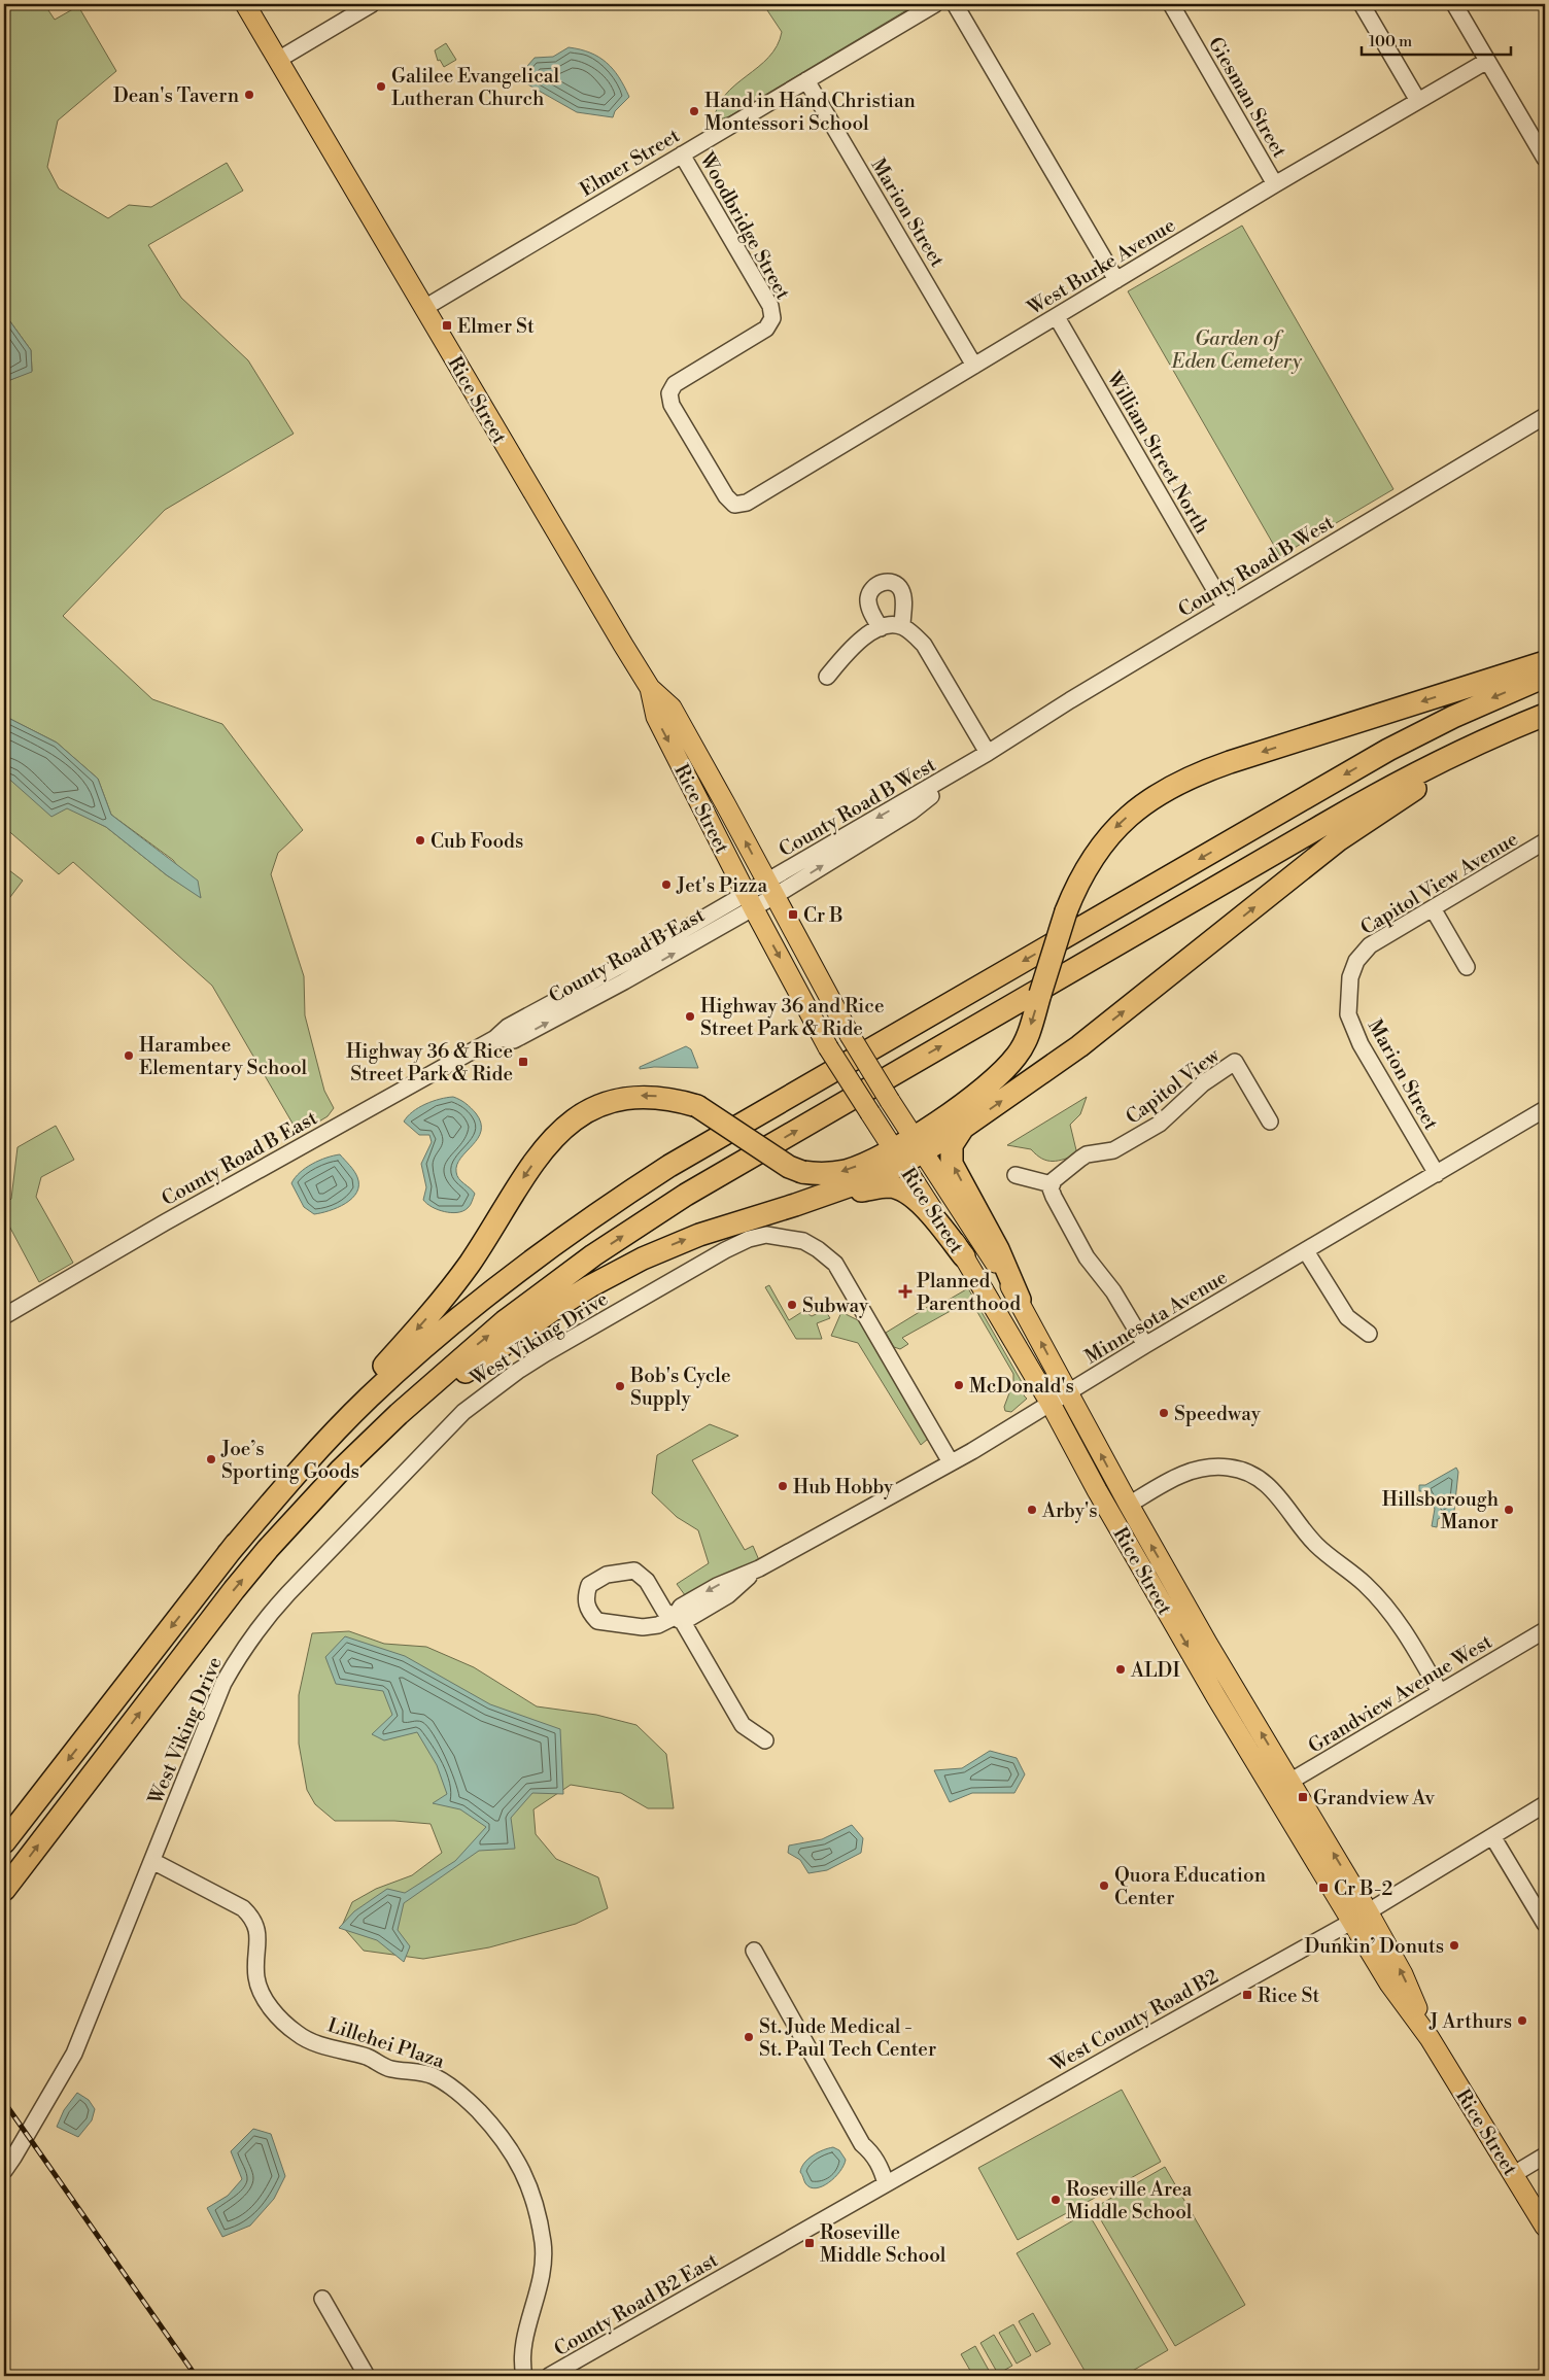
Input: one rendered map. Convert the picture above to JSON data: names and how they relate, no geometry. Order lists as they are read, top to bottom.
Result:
{
  "streets": {
    "main road": ["Rice Street"],
    "street": [
      "Giesman Street",
      "Elmer Street",
      "Marion Street",
      "Woodbridge Street",
      "West Burke Avenue",
      "William Street North",
      "County Road B West",
      "Capitol View Avenue",
      "County Road B East",
      "Capitol View",
      "Minnesota Avenue",
      "West Viking Drive",
      "Grandview Avenue West",
      "West County Road B2",
      "Lillehei Plaza",
      "County Road B2 East"
    ]
  },
  "crossings": [
    ["Giesman Street", "West Burke Avenue"],
    ["Elmer Street", "Marion Street"],
    ["Elmer Street", "Woodbridge Street"],
    ["Elmer Street", "Rice Street"],
    ["Marion Street", "West Burke Avenue"],
    ["Marion Street", "Capitol View Avenue"],
    ["Marion Street", "Minnesota Avenue"],
    ["Woodbridge Street", "West Burke Avenue"],
    ["West Burke Avenue", "William Street North"],
    ["Rice Street", "County Road B West"],
    ["Rice Street", "County Road B East"],
    ["Rice Street", "Minnesota Avenue"],
    ["Rice Street", "Grandview Avenue West"],
    ["Rice Street", "West County Road B2"],
    ["William Street North", "County Road B West"],
    ["County Road B West", "County Road B East"],
    ["Minnesota Avenue", "West Viking Drive"],
    ["West Viking Drive", "Lillehei Plaza"],
    ["West County Road B2", "County Road B2 East"]
  ],
  "parks": ["Garden of Eden Cemetery"],
  "places": {
    "other": [
      "Galilee Evangelical Lutheran Church",
      "Dean's Tavern",
      "Hand in Hand Christian Montessori School",
      "Cub Foods",
      "Jet's Pizza",
      "Highway 36 and Rice Street Park & Ride",
      "Harambee Elementary School",
      "Subway",
      "McDonald's",
      "Bob's Cycle Supply",
      "Speedway",
      "Joe’s Sporting Goods",
      "Hub Hobby",
      "Arby's",
      "Hillsborough Manor",
      "ALDI",
      "Quora Education Center",
      "Dunkin’ Donuts",
      "J Arthurs",
      "St. Jude Medical - St. Paul Tech Center",
      "Roseville Area Middle School"
    ],
    "transit": [
      "Elmer St",
      "Cr B",
      "Highway 36 & Rice Street Park & Ride",
      "Grandview Av",
      "Cr B-2",
      "Rice St",
      "Roseville Middle School"
    ],
    "health": ["Planned Parenthood"]
  },
  "scale_bar": "100 m"
}
